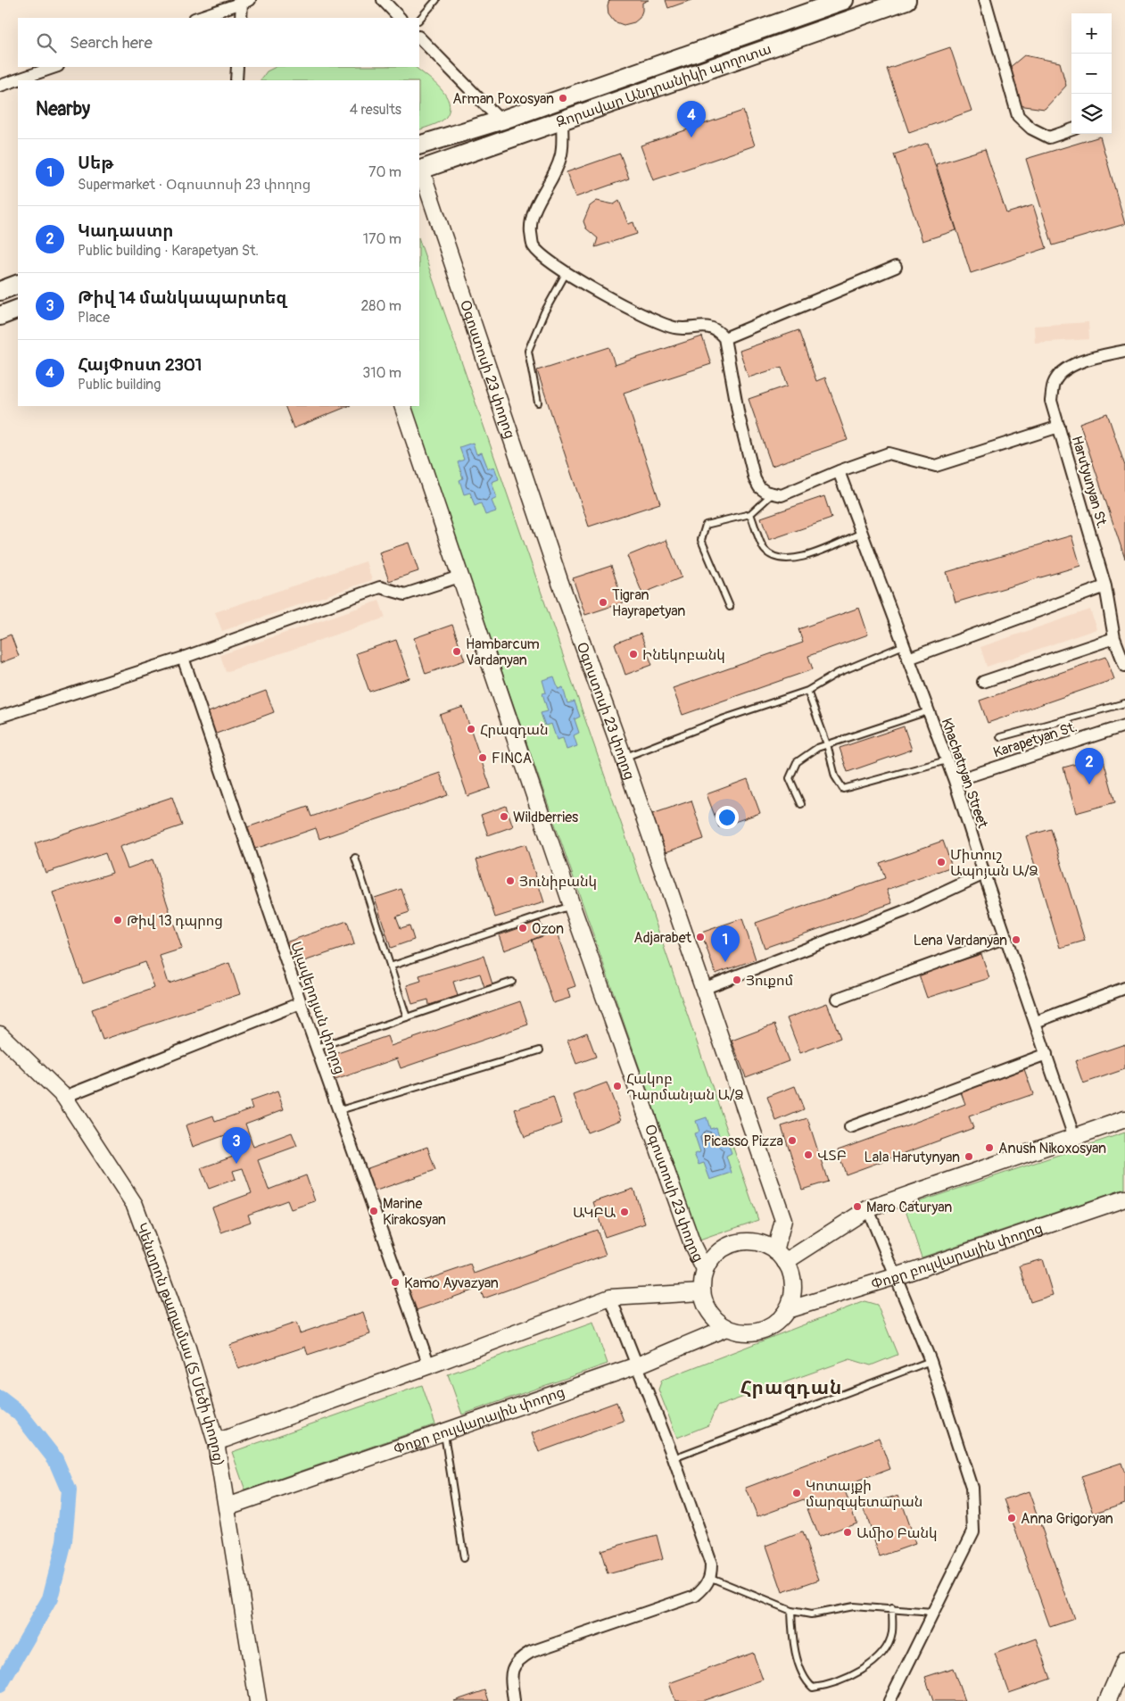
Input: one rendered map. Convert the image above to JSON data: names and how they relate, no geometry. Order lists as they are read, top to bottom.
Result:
{
  "streets": {
    "main road": ["Զորավար Անդրանիկի պողոտա"],
    "street": [
      "Օգոստոսի 23 փողոց",
      "Harutyunyan St.",
      "Karapetyan St.",
      "Khachatryan Street",
      "Ալավերդյան փողոց",
      "Փոքր բուլվարային փողոց",
      "Կենտրոն թաղամաս (Տ Մեծի փողոց)"
    ]
  },
  "crossings": [
    ["Զորավար Անդրանիկի պողոտա", "Օգոստոսի 23 փողոց"],
    ["Օգոստոսի 23 փողոց", "Փոքր բուլվարային փողոց"],
    ["Karapetyan St.", "Khachatryan Street"],
    ["Փոքր բուլվարային փողոց", "Կենտրոն թաղամաս (Տ Մեծի փողոց)"]
  ],
  "districts": ["Հրազդան"],
  "places": [
    "Arman Poxosyan",
    "Tigran Hayrapetyan",
    "Hambarcum Vardanyan",
    "Ինեկոբանկ",
    "Հրազդան",
    "FINCA",
    "Wildberries",
    "Միտուշ Ապոյան Ա/Ձ",
    "Յունիբանկ",
    "Թիվ 13 դպրոց",
    "Ozon",
    "Adjarabet",
    "Lena Vardanyan",
    "Յուքոմ",
    "Հակոբ Դարմանյան Ա/Ձ",
    "Picasso Pizza",
    "Anush Nikoxosyan",
    "ՎՏԲ",
    "Lala Harutynyan",
    "Maro Caturyan",
    "Marine Kirakosyan",
    "ԱԿԲԱ",
    "Kamo Ayvazyan",
    "Կոտայքի մարզպետարան",
    "Anna Grigoryan",
    "Ամիօ Բանկ"
  ],
  "page": {
    "map_buttons": ["+", "−"],
    "search": "Search here",
    "heading": ["Nearby", "4 results"],
    "pins": [
      "4",
      "2",
      "1",
      "3"
    ],
    "list": [
      {
        "mark": "1",
        "name": "Սեթ",
        "note": "Supermarket · Օգոստոսի 23 փողոց",
        "value": "70 m"
      },
      {
        "mark": "2",
        "name": "Կադաստր",
        "note": "Public building · Karapetyan St.",
        "value": "170 m"
      },
      {
        "mark": "3",
        "name": "Թիվ 14 մանկապարտեզ",
        "note": "Place",
        "value": "280 m"
      },
      {
        "mark": "4",
        "name": "ՀայՓոստ 2301",
        "note": "Public building",
        "value": "310 m"
      }
    ]
  }
}
